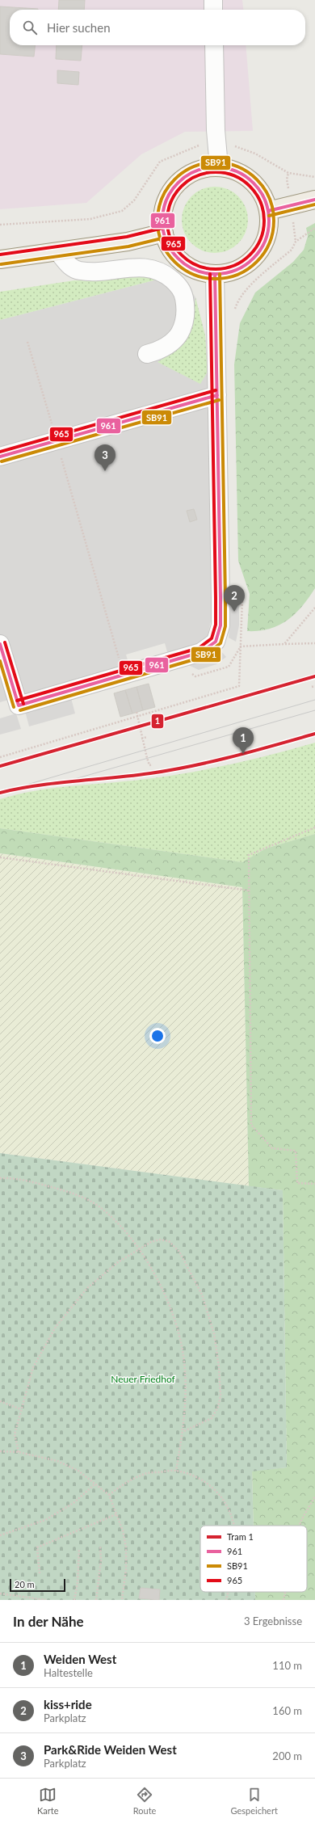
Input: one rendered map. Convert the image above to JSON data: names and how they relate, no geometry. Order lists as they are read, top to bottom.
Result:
{
  "parks": ["Neuer Friedhof"],
  "lines": [
    "transit line SB91",
    "transit line 961",
    "transit line 965",
    "tram line 1"
  ],
  "legend": [
    "Tram 1",
    "961",
    "SB91",
    "965"
  ],
  "scale_bar": "20 m",
  "page": {
    "search": "Hier suchen",
    "pins": ["3", "2", "1"],
    "scale": "20 m",
    "heading": ["In der Nähe", "3 Ergebnisse"],
    "list": [
      {
        "mark": "1",
        "name": "Weiden West",
        "note": "Haltestelle",
        "value": "110 m"
      },
      {
        "mark": "2",
        "name": "kiss+ride",
        "note": "Parkplatz",
        "value": "160 m"
      },
      {
        "mark": "3",
        "name": "Park&Ride Weiden West",
        "note": "Parkplatz",
        "value": "200 m"
      }
    ],
    "nav": ["Karte", "Route", "Gespeichert"]
  }
}
